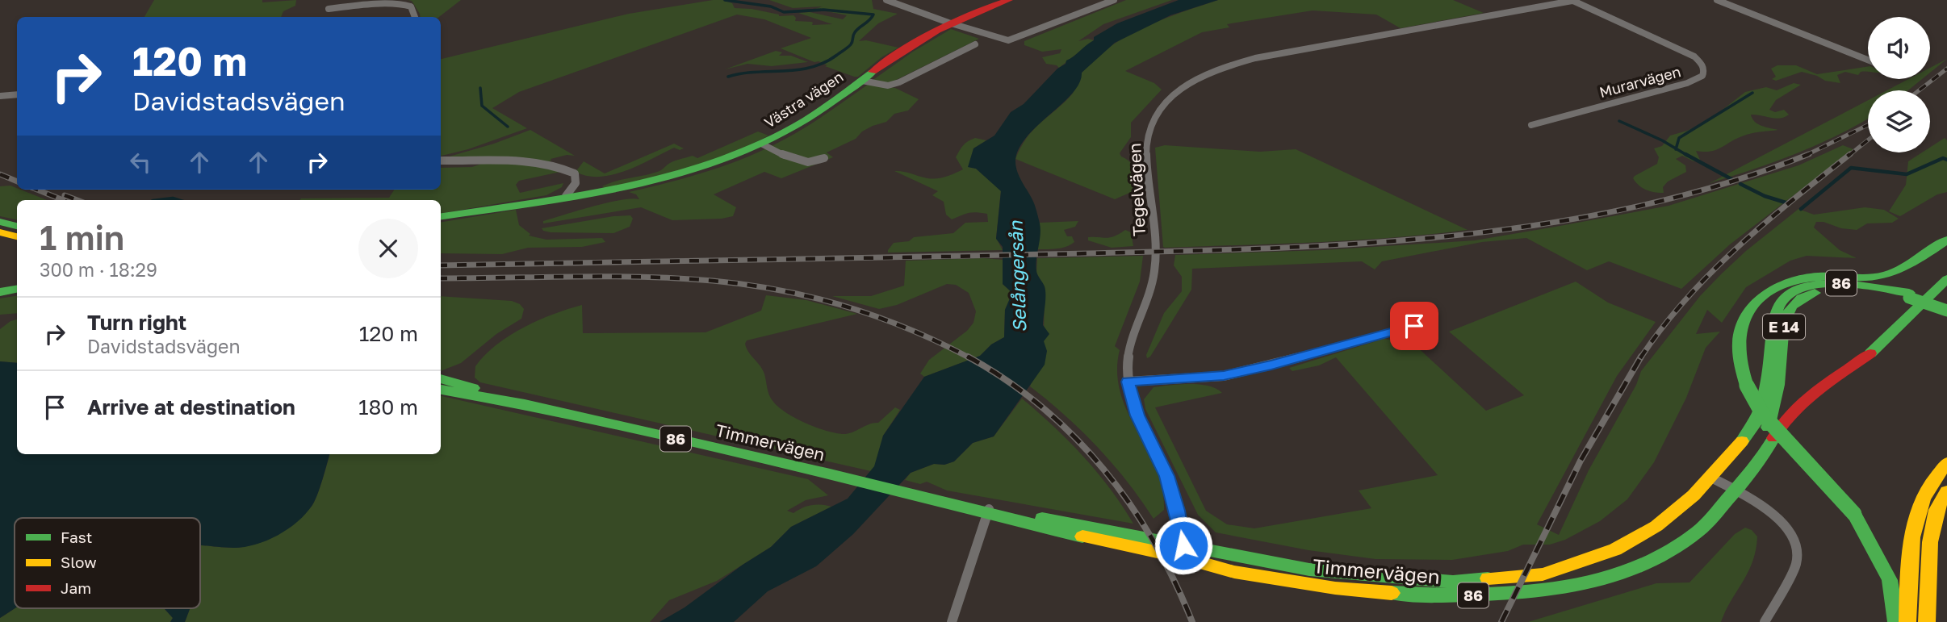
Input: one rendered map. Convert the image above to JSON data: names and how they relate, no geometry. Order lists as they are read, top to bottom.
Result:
{
  "streets": {
    "main road": [
      "Västra vägen",
      "86",
      "E 14",
      "Timmervägen"
    ],
    "street": ["Murarvägen", "Tegelvägen"]
  },
  "crossings": [
    ["Murarvägen", "Tegelvägen"],
    ["Tegelvägen", "Timmervägen"],
    ["86", "E 14"],
    ["86", "Timmervägen"],
    ["E 14", "Timmervägen"]
  ],
  "water": ["Selångersån"],
  "legend": ["Fast", "Slow", "Jam"],
  "page": {
    "turn": ["120 m", "Davidstadsvägen"],
    "heading": ["1 min", "300 m · 18:29"],
    "list": [
      {
        "name": "Turn right",
        "note": "Davidstadsvägen",
        "value": "120 m"
      },
      {
        "name": "Arrive at destination",
        "value": "180 m"
      }
    ]
  }
}
